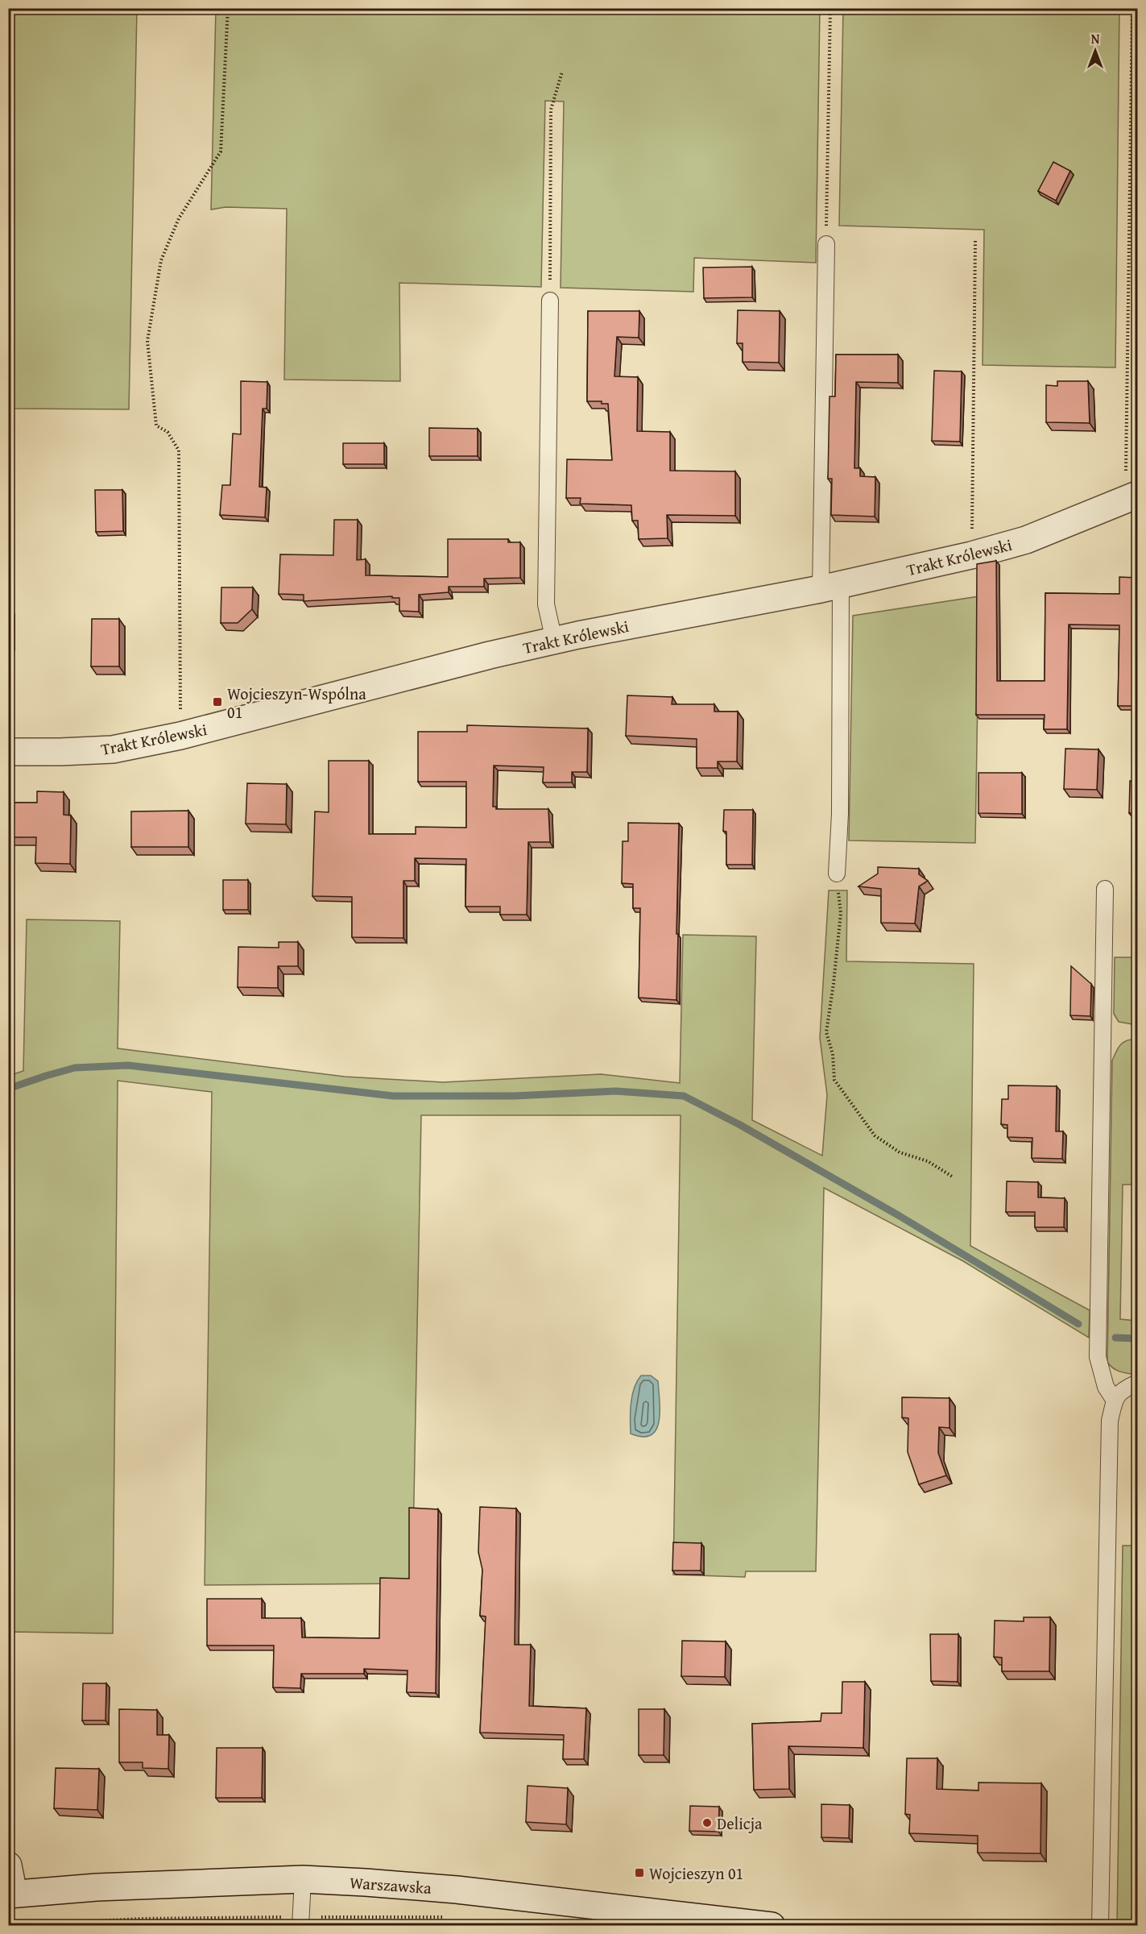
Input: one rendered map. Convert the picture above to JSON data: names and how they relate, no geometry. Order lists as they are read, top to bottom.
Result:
{
  "streets": {
    "street": ["Trakt Królewski", "Warszawska"]
  },
  "places": {
    "transit": ["Wojcieszyn-Wspólna 01", "Wojcieszyn 01"],
    "other": ["Delicja"]
  },
  "north": "top"
}
